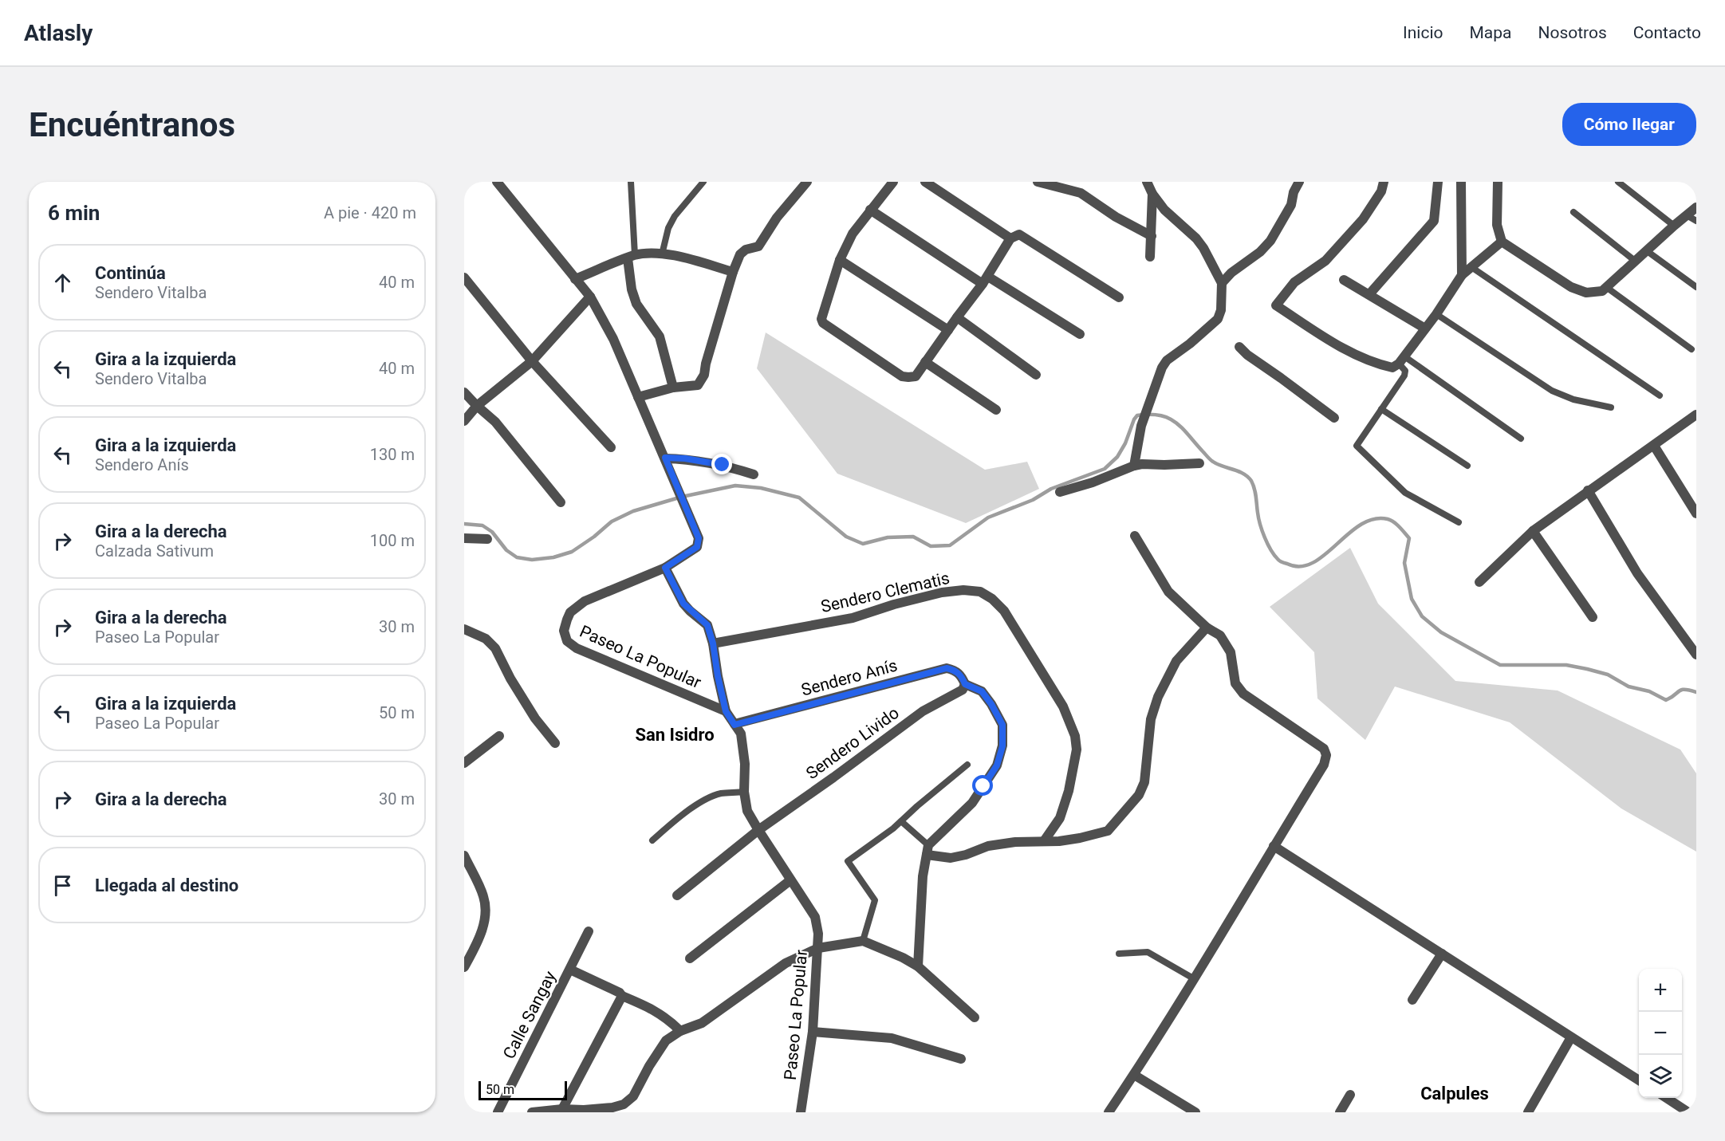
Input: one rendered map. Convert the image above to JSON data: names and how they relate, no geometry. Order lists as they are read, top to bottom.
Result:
{
  "streets": {
    "street": [
      "Sendero Clematis",
      "Paseo La Popular",
      "Sendero Anís",
      "Sendero Livido",
      "Calle Sangay"
    ]
  },
  "crossings": [
    ["Paseo La Popular", "Sendero Anís"],
    ["Paseo La Popular", "Sendero Livido"],
    ["Sendero Anís", "Sendero Livido"]
  ],
  "districts": ["San Isidro", "Calpules"],
  "scale_bar": "50 m",
  "page": {
    "header": "Atlasly",
    "nav": [
      "Inicio",
      "Mapa",
      "Nosotros",
      "Contacto"
    ],
    "buttons": "Cómo llegar",
    "title": "Encuéntranos",
    "heading": ["6 min", "A pie · 420 m"],
    "list": [
      ["Continúa", "Sendero Vitalba", "40 m"],
      ["Gira a la izquierda", "Sendero Vitalba", "40 m"],
      ["Gira a la izquierda", "Sendero Anís", "130 m"],
      ["Gira a la derecha", "Calzada Sativum", "100 m"],
      ["Gira a la derecha", "Paseo La Popular", "30 m"],
      ["Gira a la izquierda", "Paseo La Popular", "50 m"],
      ["Gira a la derecha", "30 m"],
      "Llegada al destino"
    ],
    "map_buttons": ["+", "−"],
    "scale": "50 m"
  }
}
